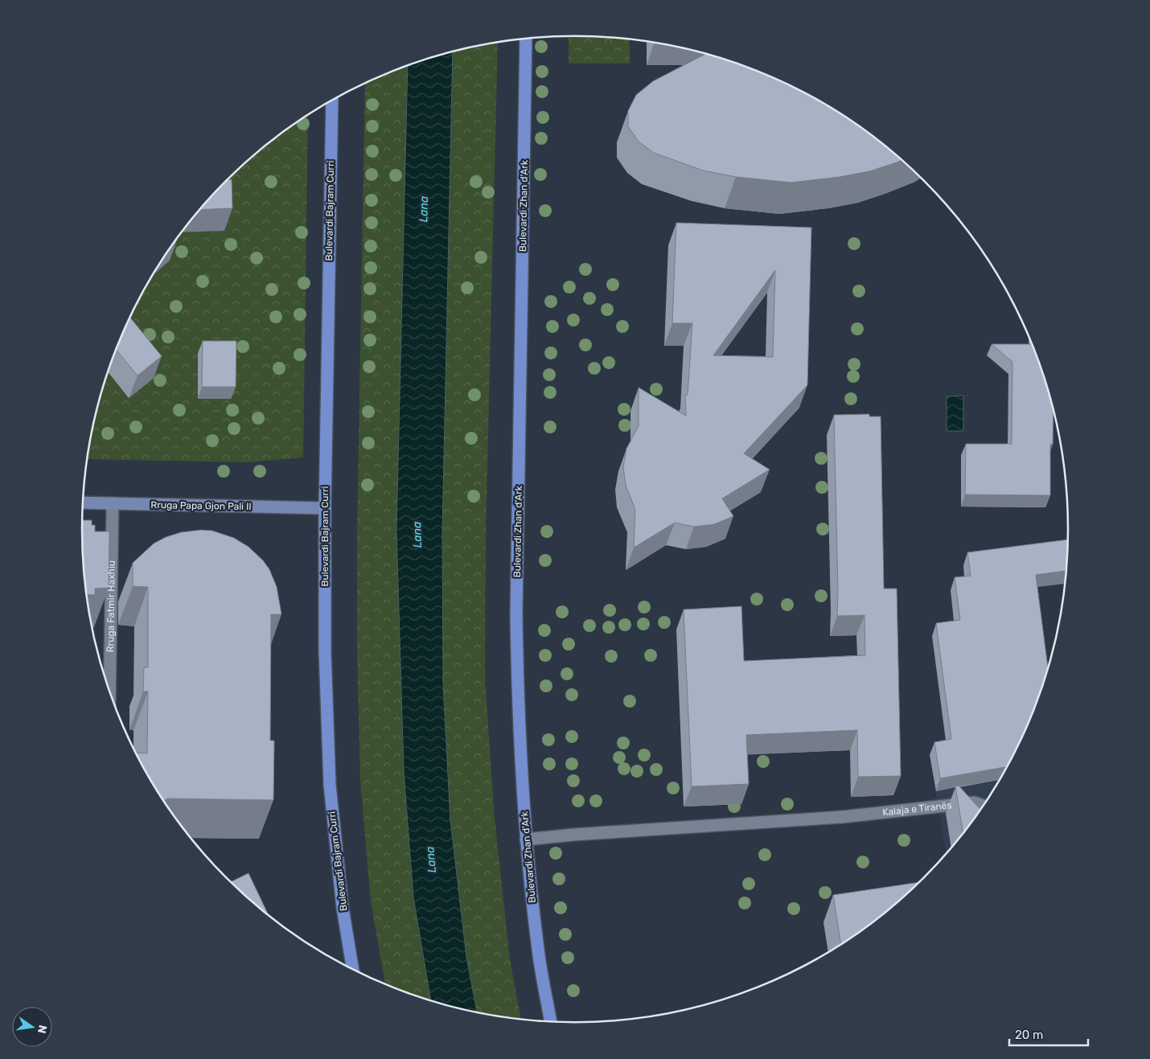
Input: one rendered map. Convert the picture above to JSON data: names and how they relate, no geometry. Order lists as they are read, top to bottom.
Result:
{
  "streets": {
    "main road": ["Bulevardi Zhan d'Ark", "Bulevardi Bajram Curri"],
    "street": ["Rruga Papa Gjon Pali II", "Rruga Fatmir Haxhiu", "Kalaja e Tiranës"]
  },
  "crossings": [
    ["Bulevardi Zhan d'Ark", "Kalaja e Tiranës"],
    ["Bulevardi Bajram Curri", "Rruga Papa Gjon Pali II"],
    ["Rruga Papa Gjon Pali II", "Rruga Fatmir Haxhiu"]
  ],
  "water": ["Lana"],
  "scale_bar": "20 m",
  "north": "right"
}
